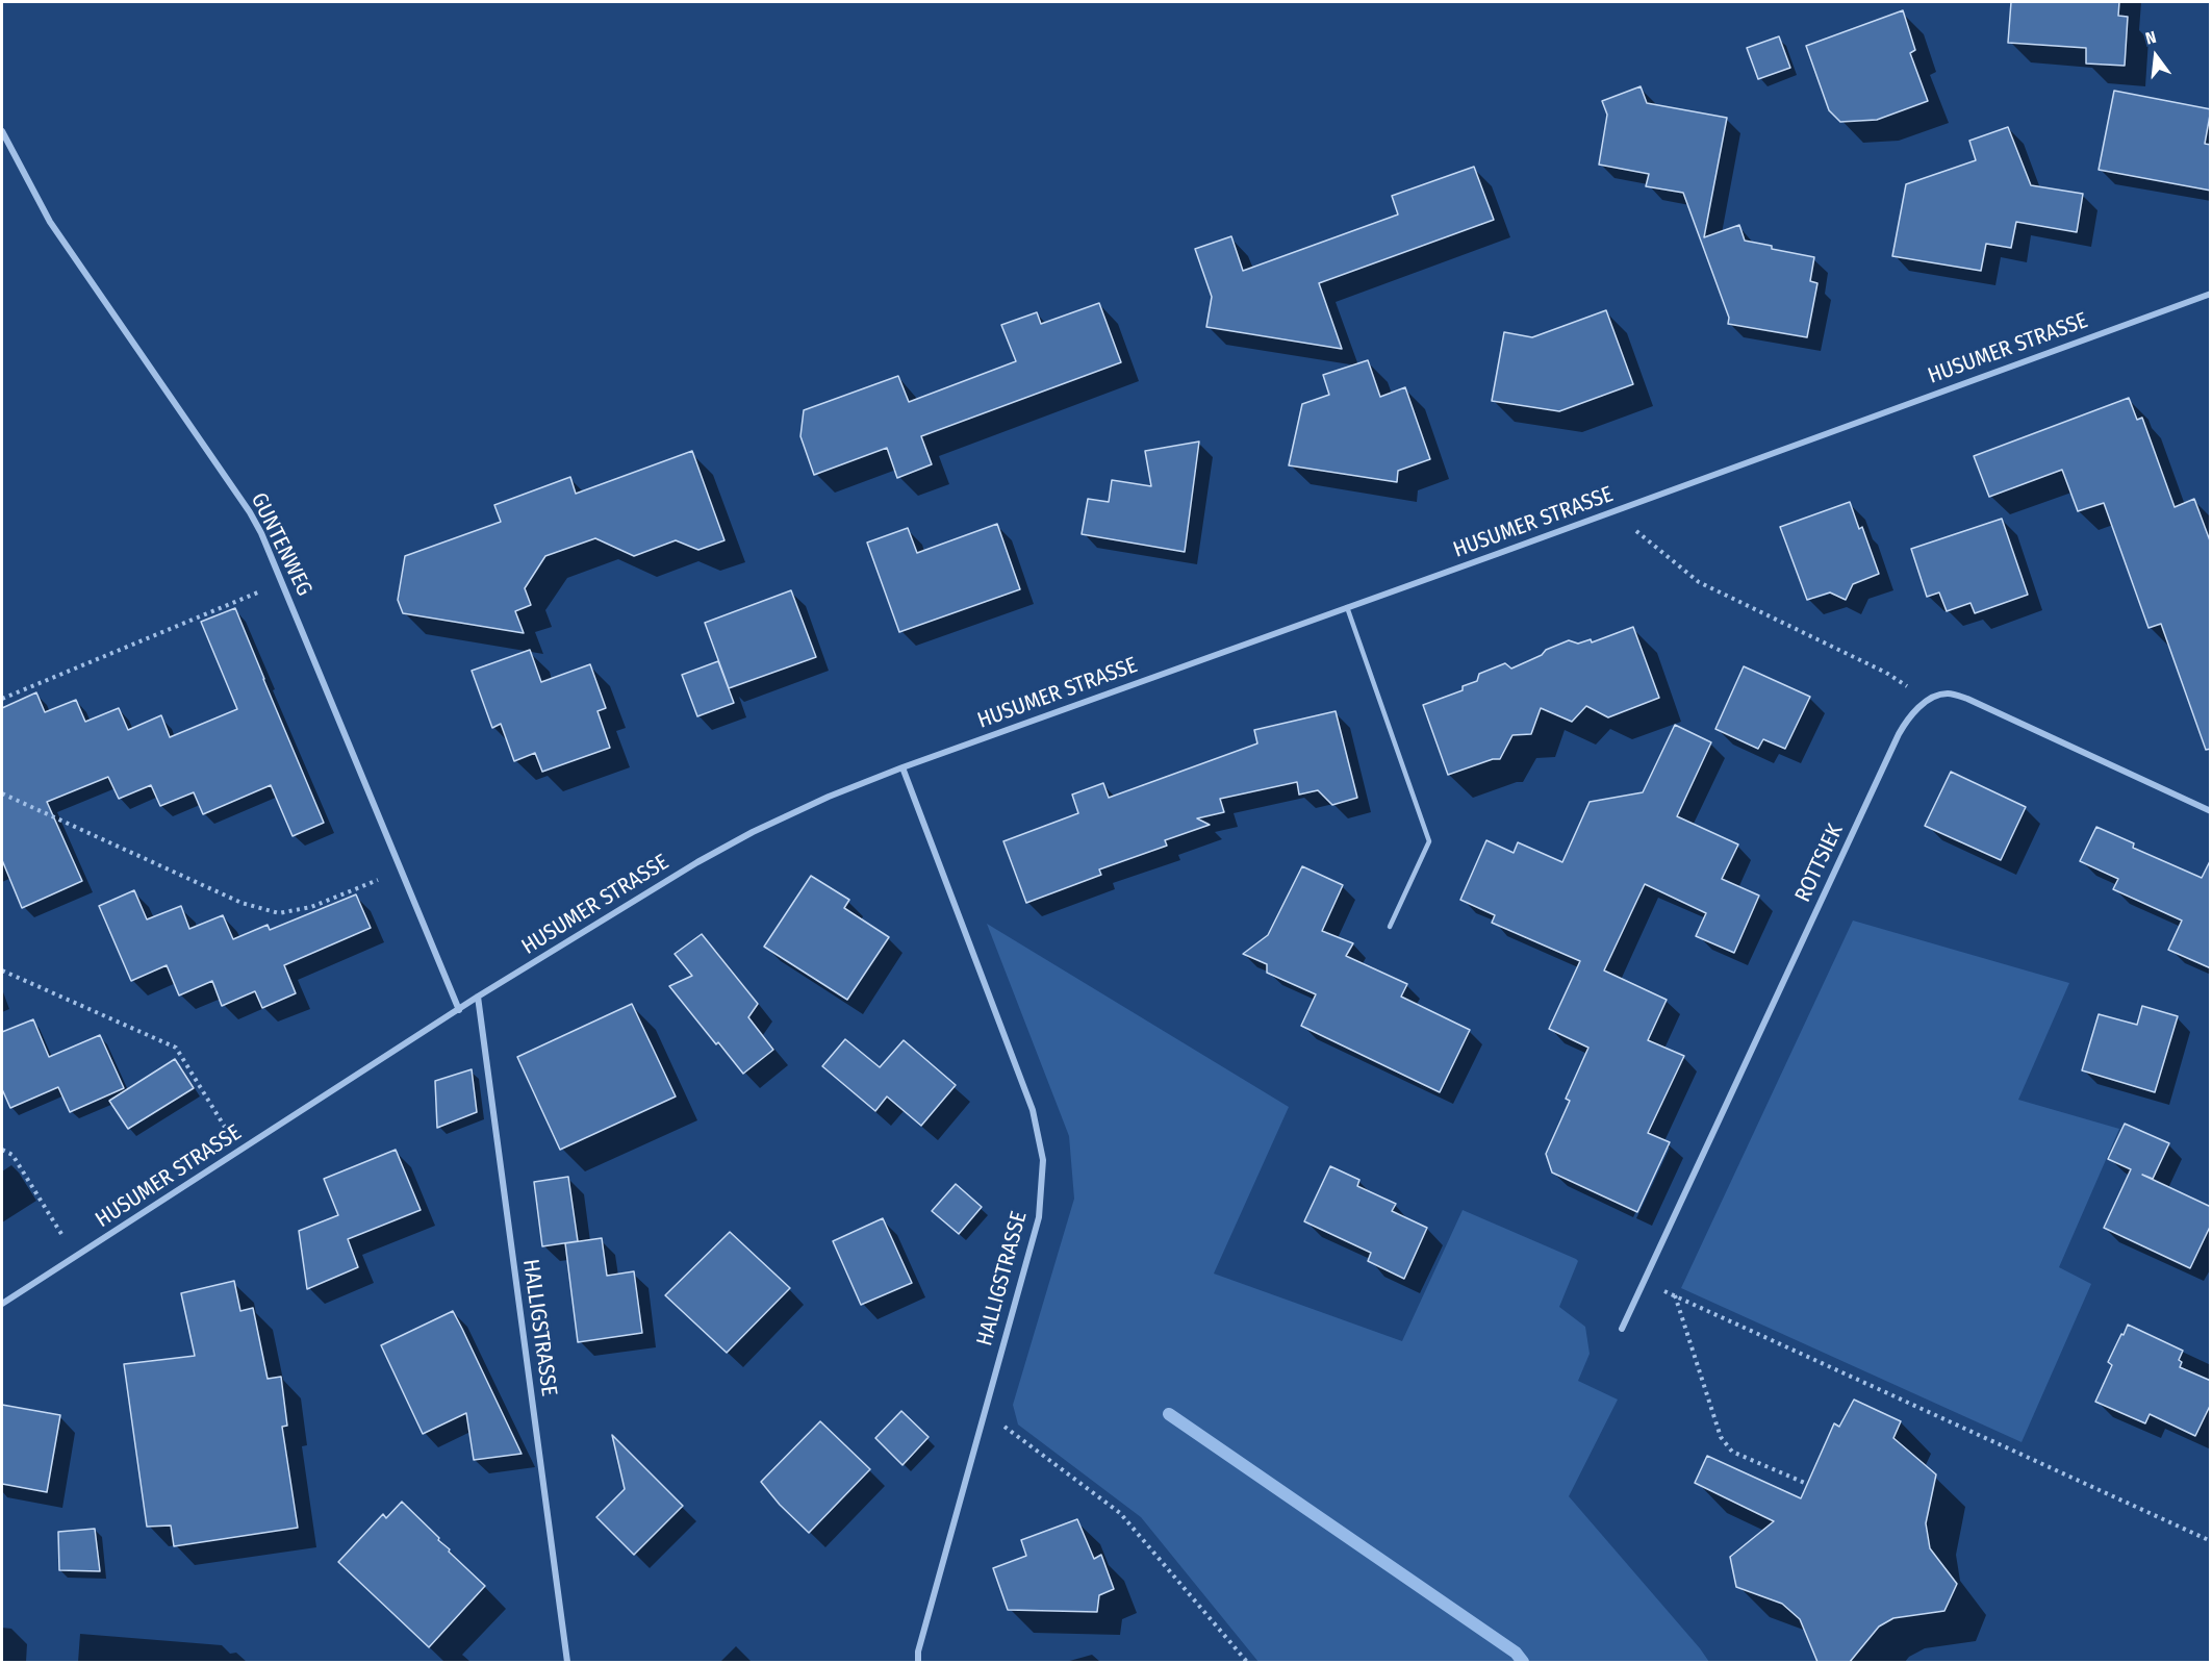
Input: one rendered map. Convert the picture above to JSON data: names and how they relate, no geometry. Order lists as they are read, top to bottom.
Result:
{
  "streets": {
    "street": [
      "HUSUMER STRASSE",
      "GUNTENWEG",
      "ROTTSIEK",
      "HALLIGSTRASSE"
    ]
  },
  "crossings": [
    ["HUSUMER STRASSE", "GUNTENWEG"],
    ["HUSUMER STRASSE", "HALLIGSTRASSE"]
  ],
  "north": "top"
}
